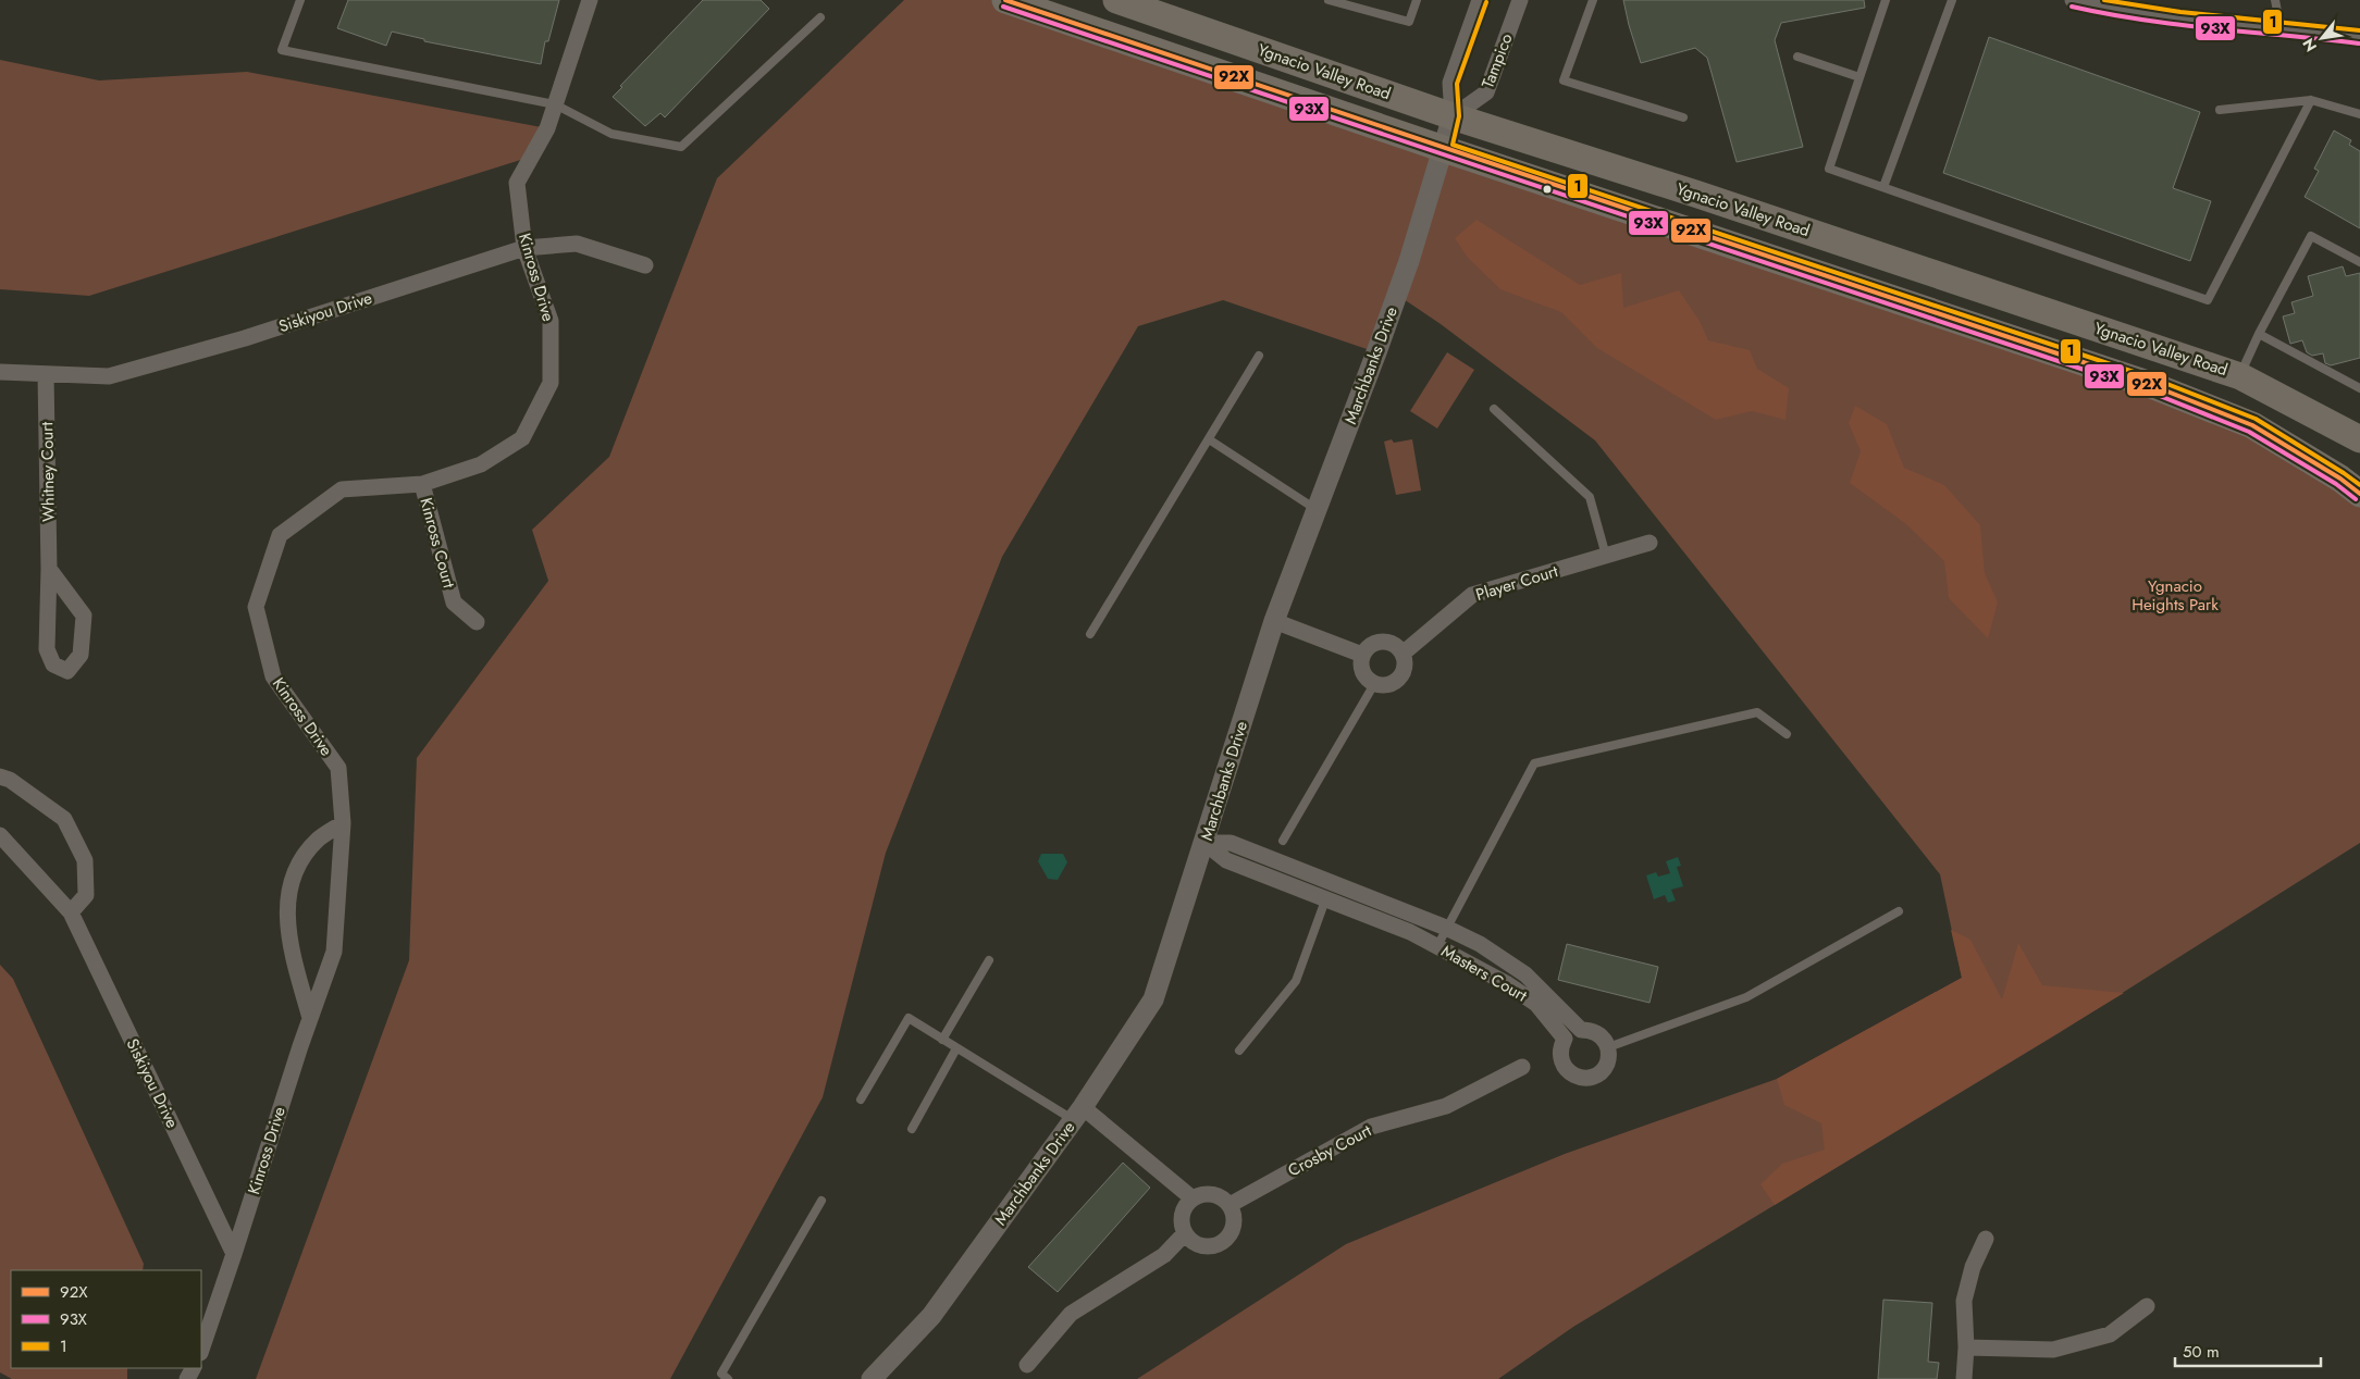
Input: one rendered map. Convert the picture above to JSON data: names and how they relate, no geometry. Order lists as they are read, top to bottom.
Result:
{
  "streets": {
    "highway": ["Ygnacio Valley Road"],
    "street": [
      "Tampico",
      "Kinross Drive",
      "Siskiyou Drive",
      "Marchbanks Drive",
      "Whitney Court",
      "Kinross Court",
      "Player Court",
      "Masters Court",
      "Crosby Court"
    ]
  },
  "crossings": [
    ["Tampico", "Ygnacio Valley Road"],
    ["Tampico", "Marchbanks Drive"],
    ["Ygnacio Valley Road", "Marchbanks Drive"],
    ["Kinross Drive", "Siskiyou Drive"],
    ["Kinross Drive", "Kinross Court"],
    ["Siskiyou Drive", "Whitney Court"],
    ["Marchbanks Drive", "Masters Court"]
  ],
  "parks": ["Ygnacio Heights Park"],
  "lines": ["transit line 92X", "transit line 1", "transit line 93X"],
  "legend": ["92X", "93X", "1"],
  "scale_bar": "50 m",
  "north": "bottom left"
}
